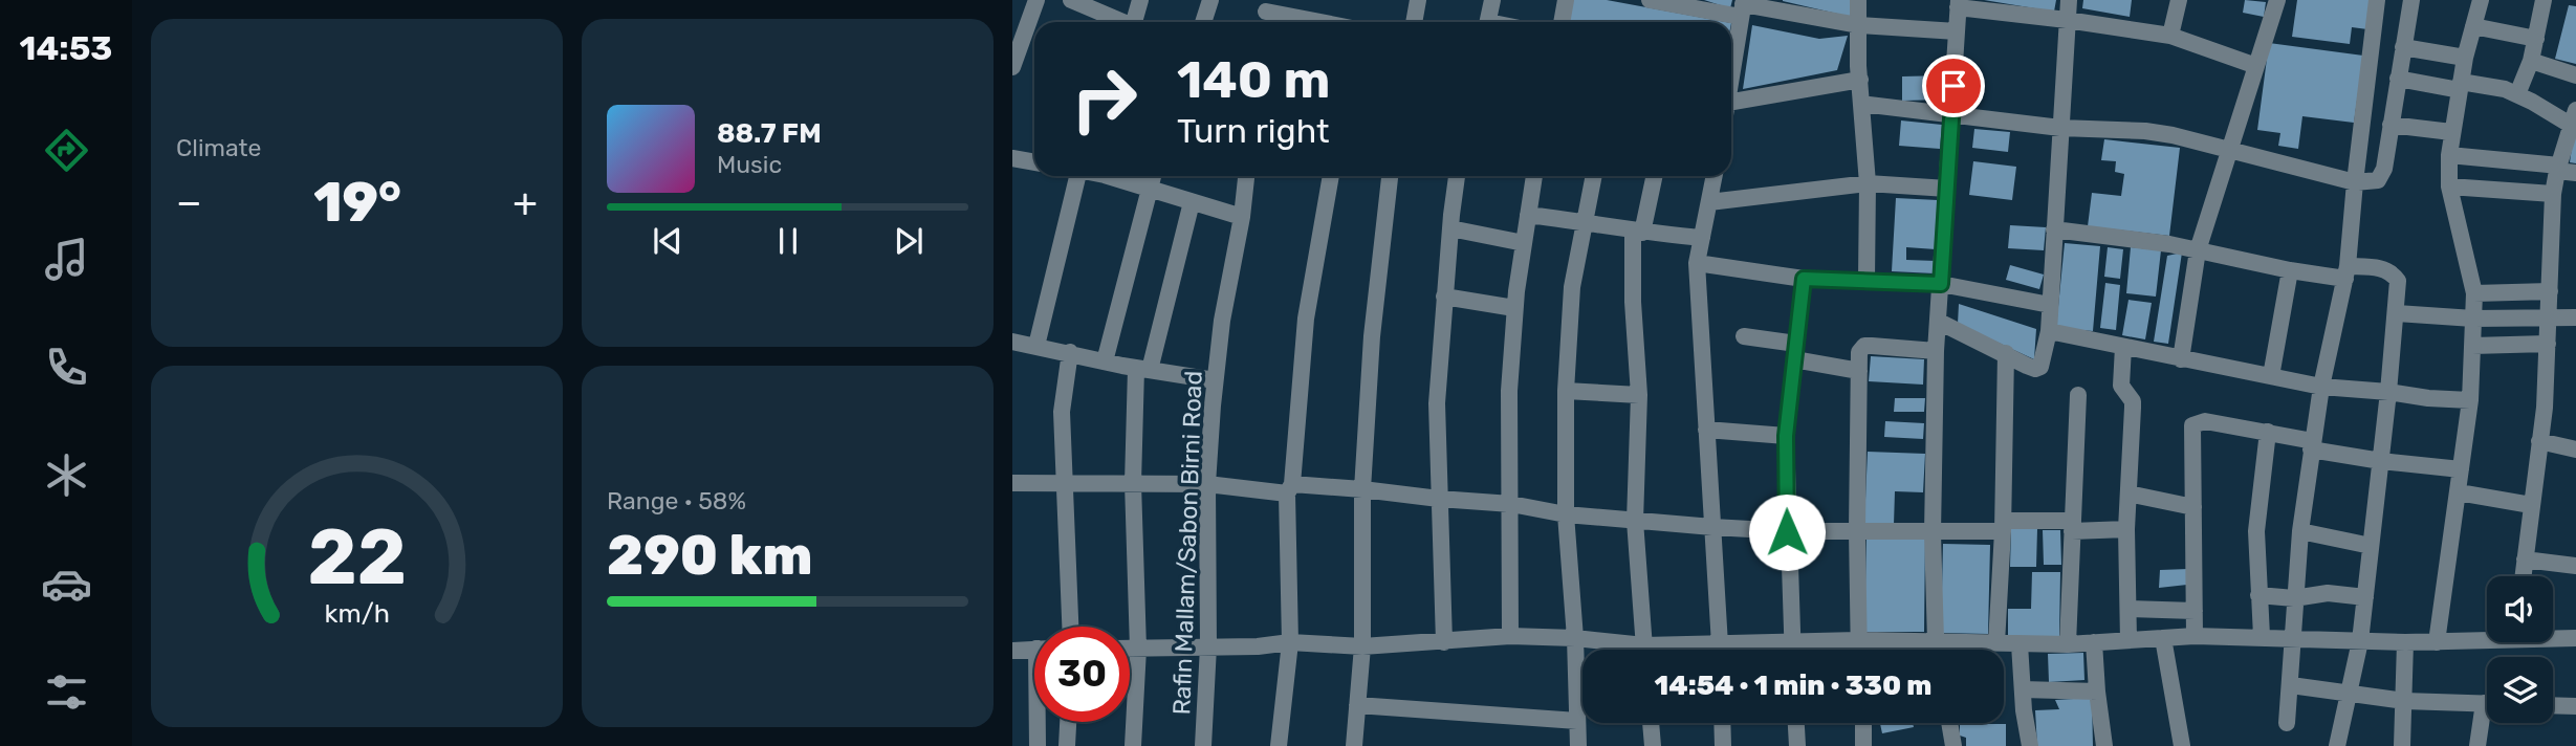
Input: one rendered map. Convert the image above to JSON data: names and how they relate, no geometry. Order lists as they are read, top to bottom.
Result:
{
  "streets": {
    "street": ["Rafin Mallam/Sabon Birni Road"]
  },
  "page": {
    "tabs": "14:53",
    "tile": [
      "Climate",
      ["Range · 58%", "290 km"]
    ],
    "turn": ["140 m", "Turn right"],
    "song": ["88.7 FM", "Music"],
    "heat": ["−", "19°", "+"],
    "limit": "30",
    "trip": "14:54 · 1 min · 330 m",
    "gauge": ["22", "km/h"]
  }
}
